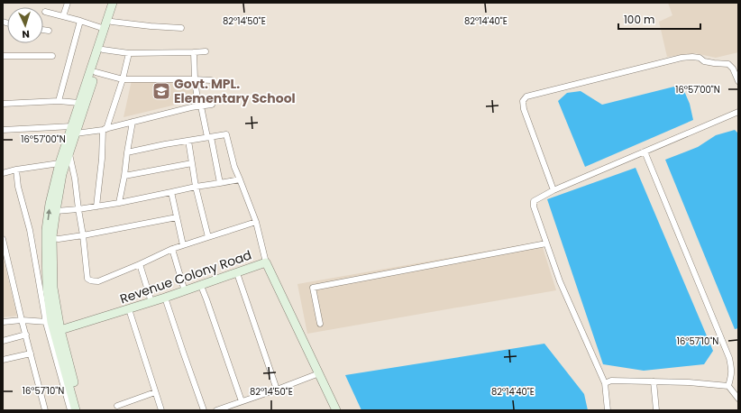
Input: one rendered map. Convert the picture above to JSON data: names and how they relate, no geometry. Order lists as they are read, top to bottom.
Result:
{
  "streets": {
    "street": ["Revenue Colony Road"]
  },
  "places": {
    "school or university": ["Govt. MPL. Elementary School"]
  },
  "scale_bar": "100 m",
  "north": "bottom",
  "coordinates": [
    "82°14'50\"E",
    "82°14'40\"E",
    "16°57'00\"N",
    "16°57'10\"N"
  ]
}
